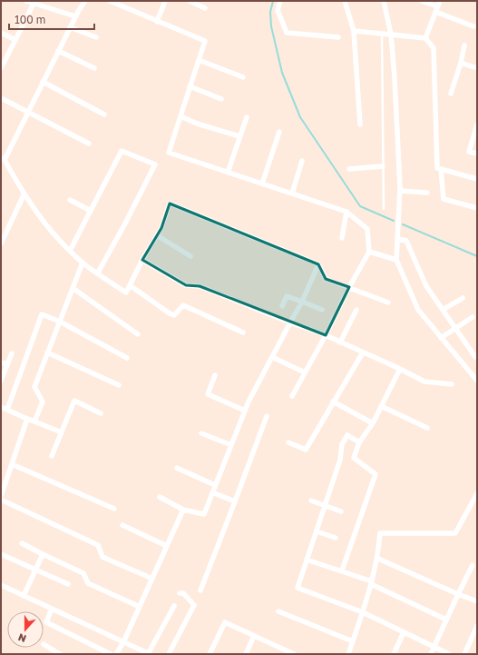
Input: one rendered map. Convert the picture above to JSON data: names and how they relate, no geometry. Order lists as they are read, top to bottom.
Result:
{
  "scale_bar": "100 m",
  "north": "bottom"
}
